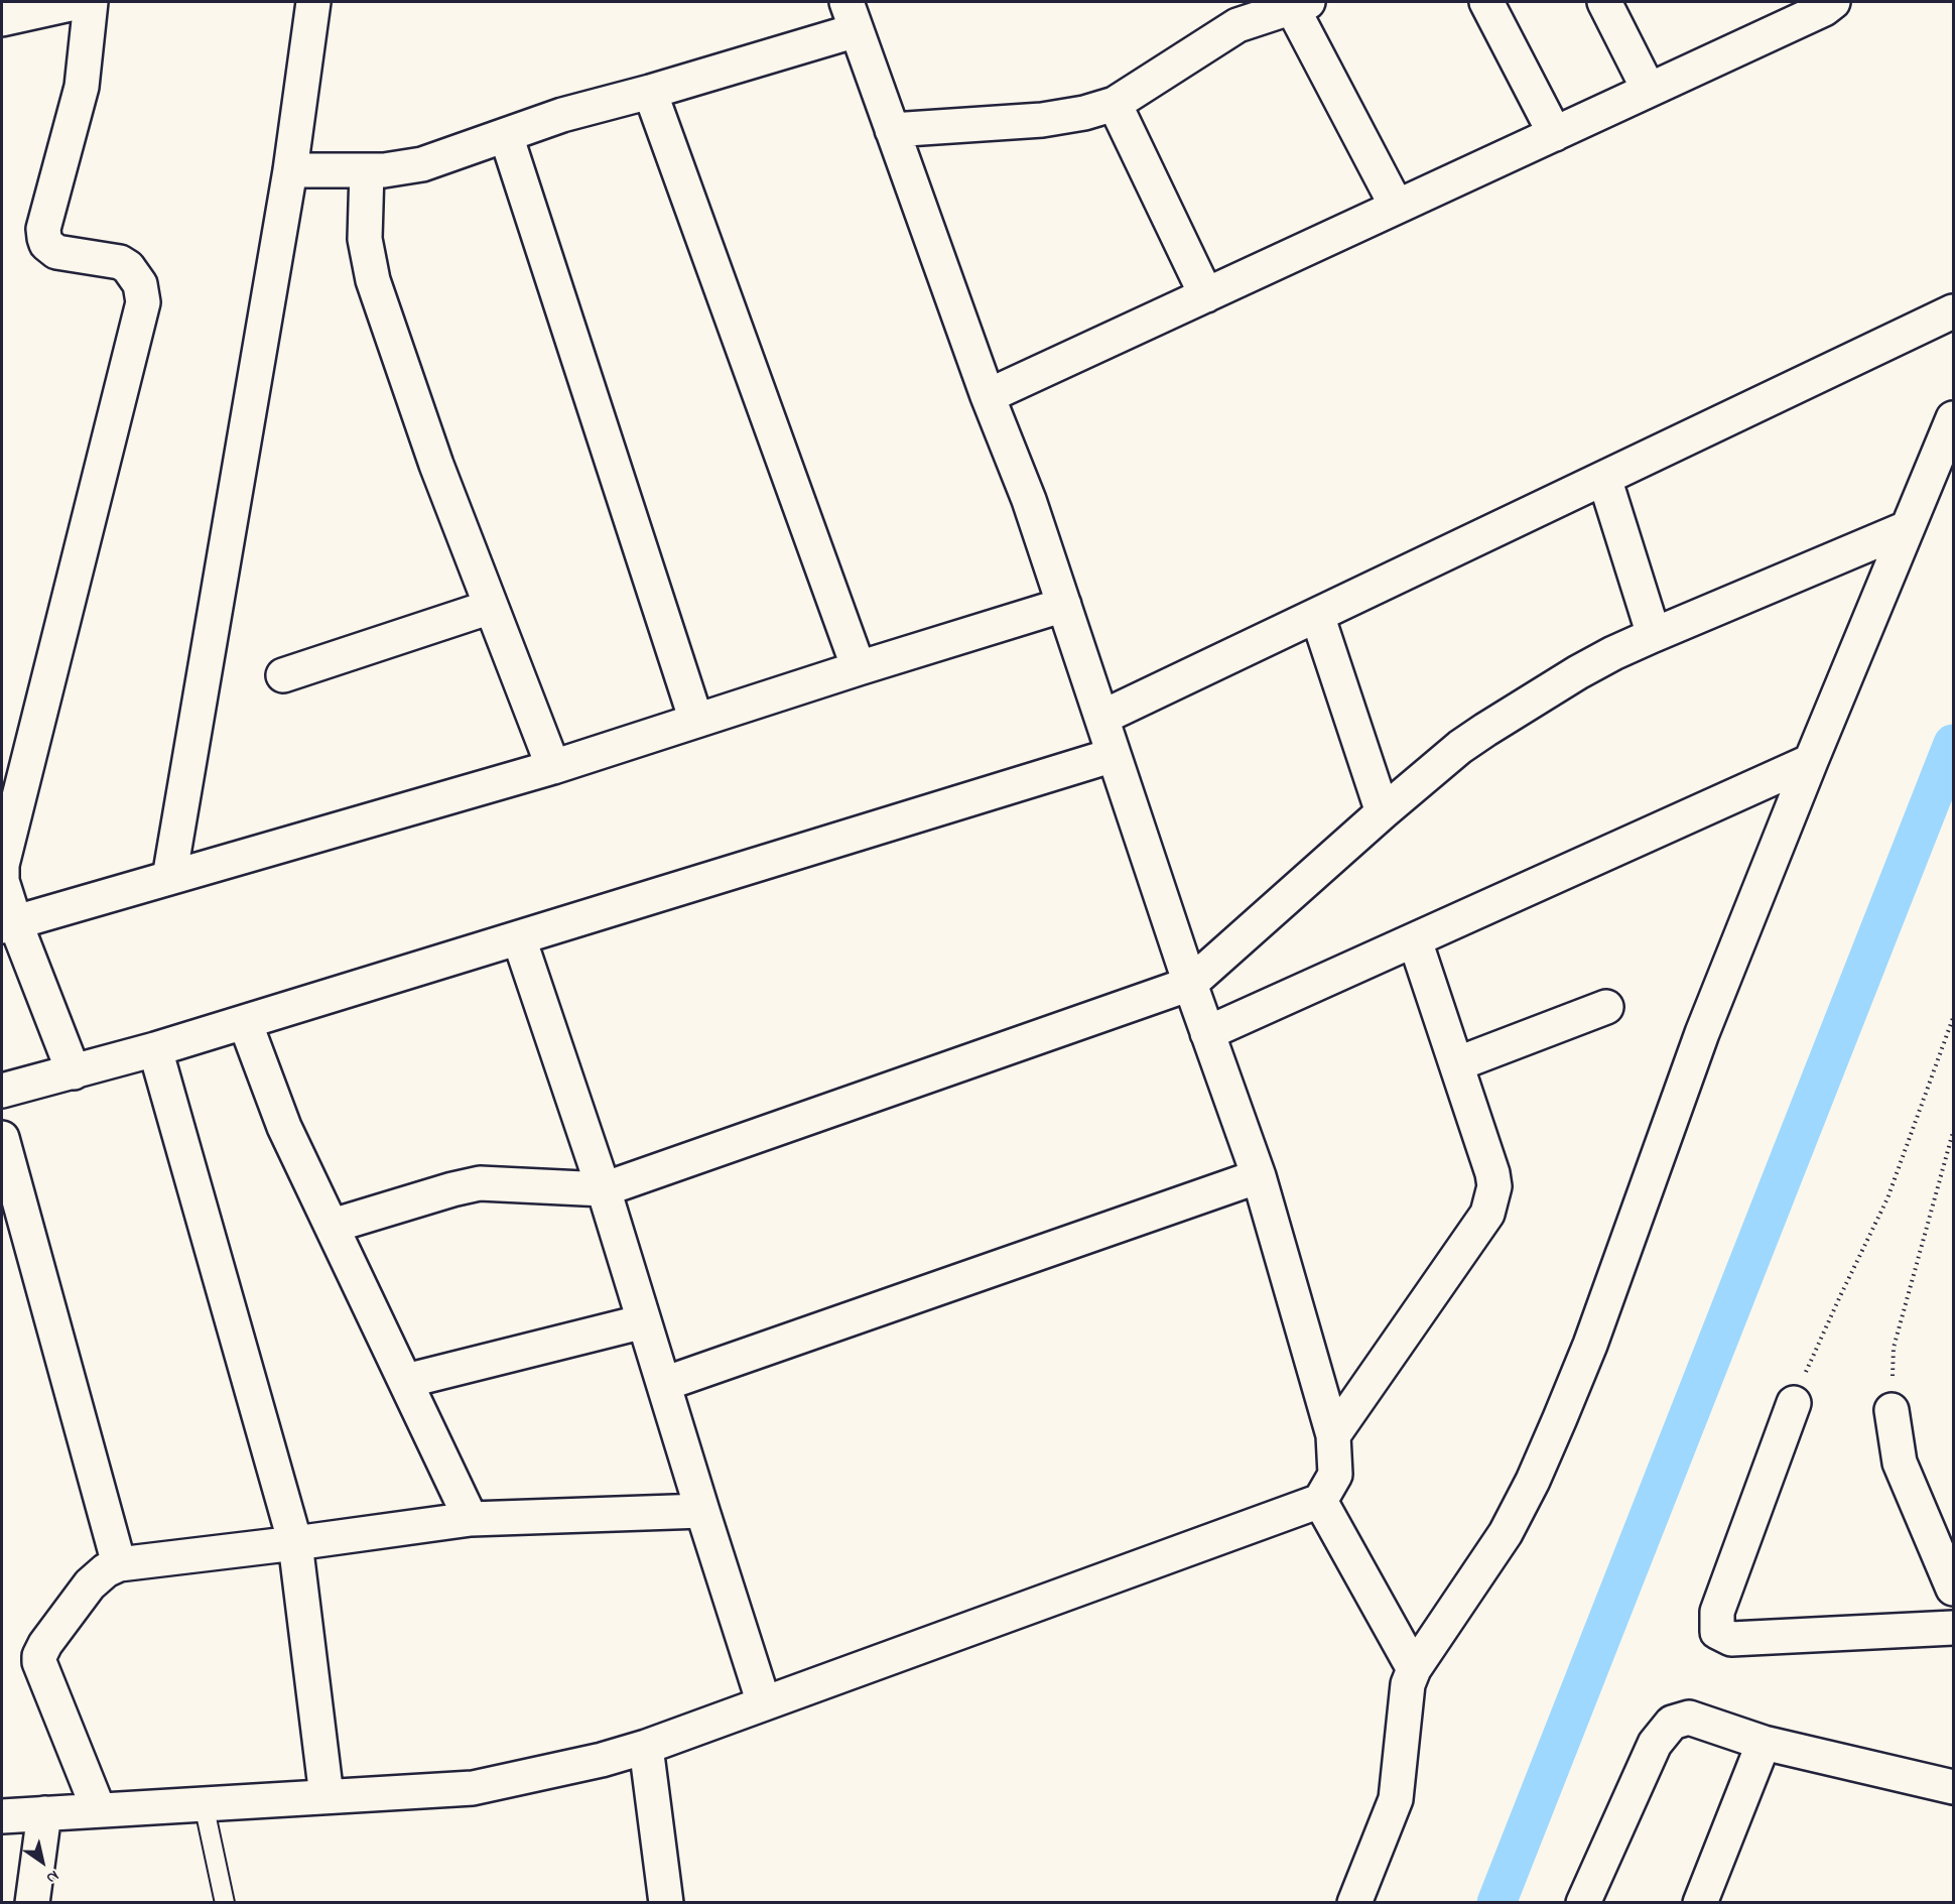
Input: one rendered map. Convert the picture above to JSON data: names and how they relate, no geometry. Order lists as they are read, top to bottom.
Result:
{
  "north": "bottom right"
}
